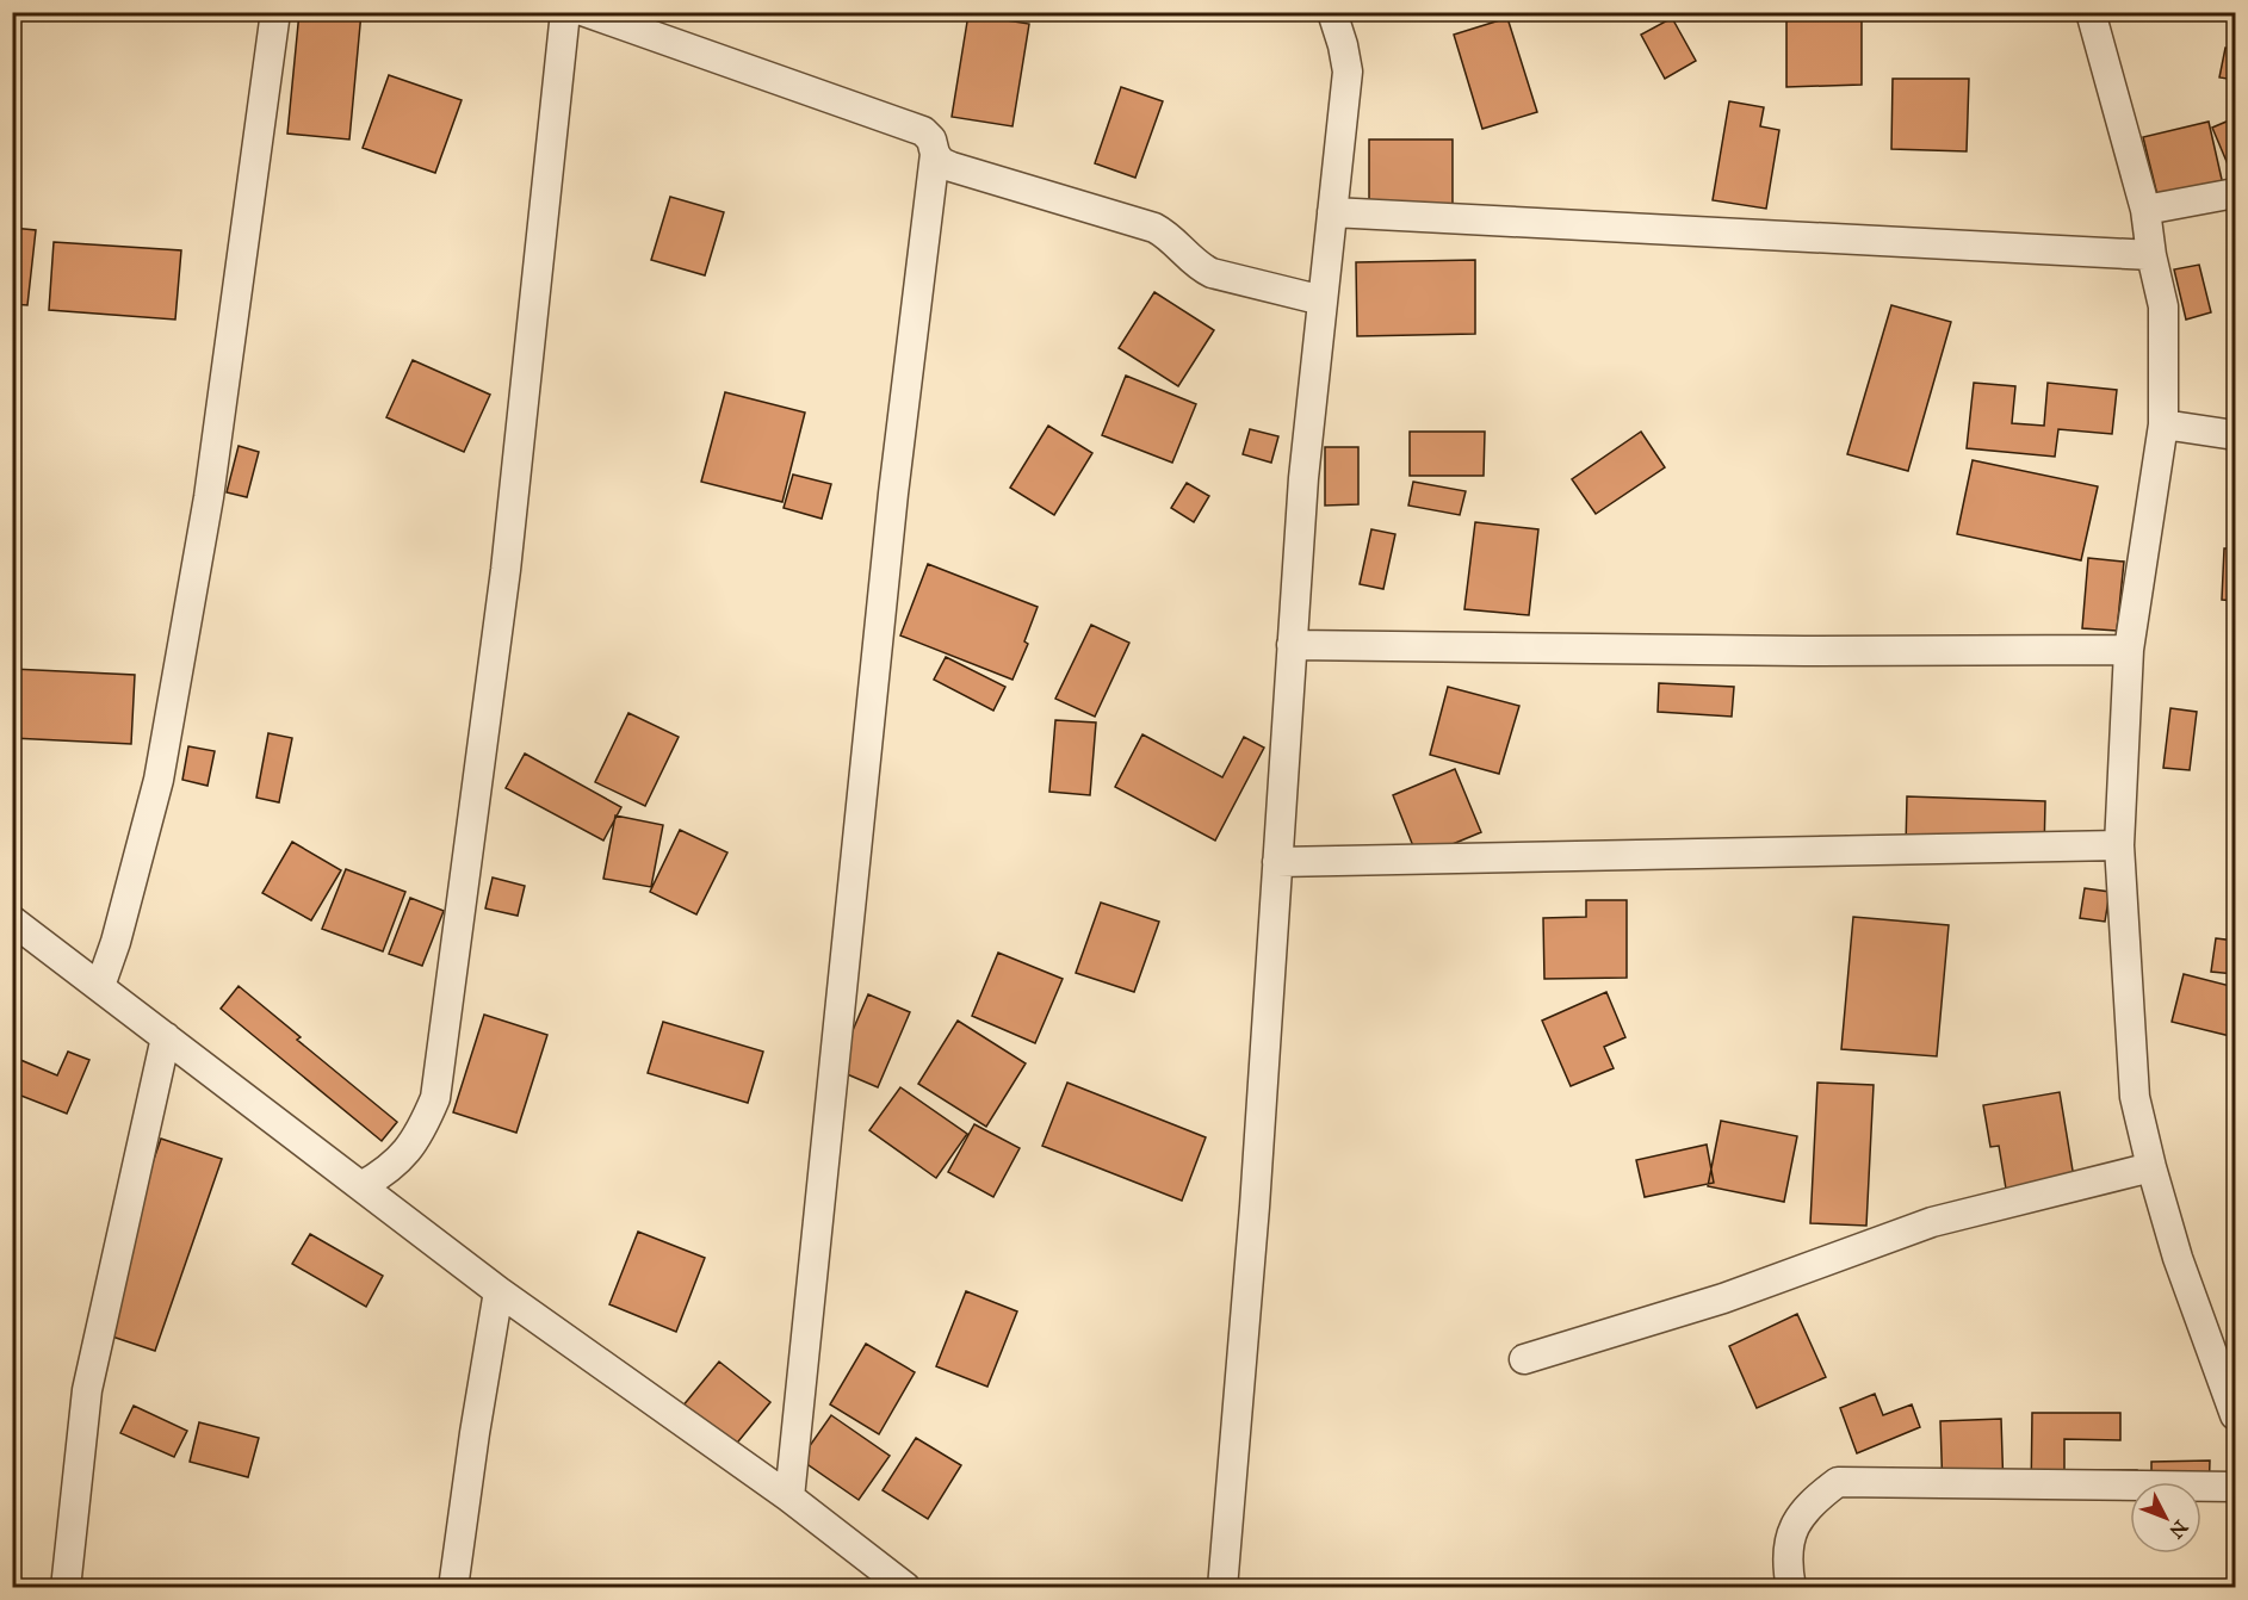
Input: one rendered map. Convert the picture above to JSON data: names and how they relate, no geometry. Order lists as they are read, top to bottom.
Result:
{
  "north": "bottom right"
}
